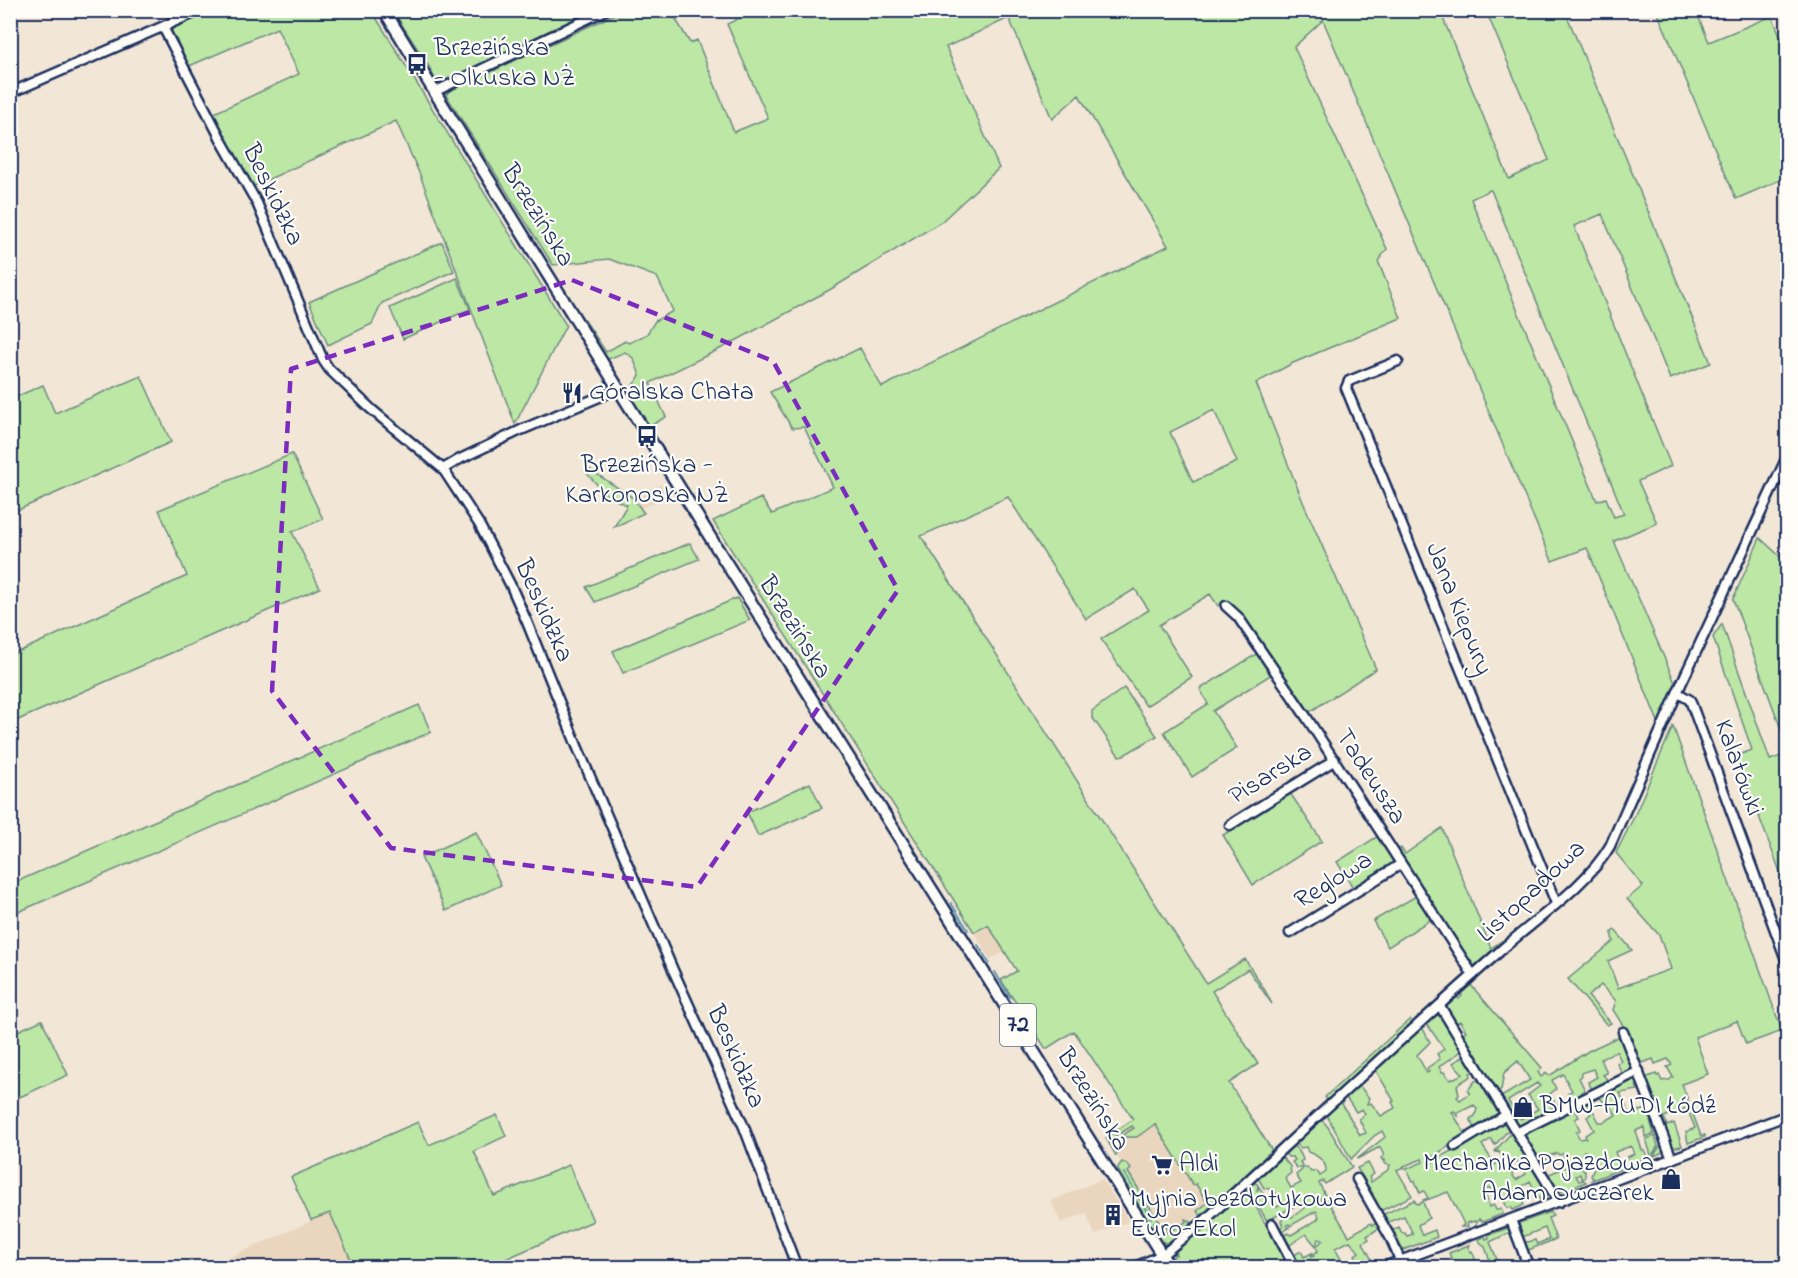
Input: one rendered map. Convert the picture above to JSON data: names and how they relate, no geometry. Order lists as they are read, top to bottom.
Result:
{
  "streets": {
    "main road": ["Brzezińska", "72"],
    "street": [
      "Beskidzka",
      "Jana Kiepury",
      "Kalatówki",
      "Pisarska",
      "Tadeusza",
      "Reglowa",
      "Listopadowa"
    ]
  },
  "crossings": [
    ["Brzezińska", "Listopadowa"],
    ["Jana Kiepury", "Listopadowa"],
    ["Kalatówki", "Listopadowa"],
    ["Pisarska", "Tadeusza"],
    ["Tadeusza", "Reglowa"],
    ["Tadeusza", "Listopadowa"]
  ],
  "places": {
    "bus stop": ["Brzezińska - Olkuska NŻ", "Brzezińska - Karkonoska NŻ"],
    "restaurant": ["Góralska Chata"],
    "shop": ["BMW-AUDI Łódź", "Mechanika Pojazdowa Adam Owczarek"],
    "supermarket": ["Aldi"],
    "building": ["Myjnia bezdotykowa Euro-Ekol"]
  }
}
